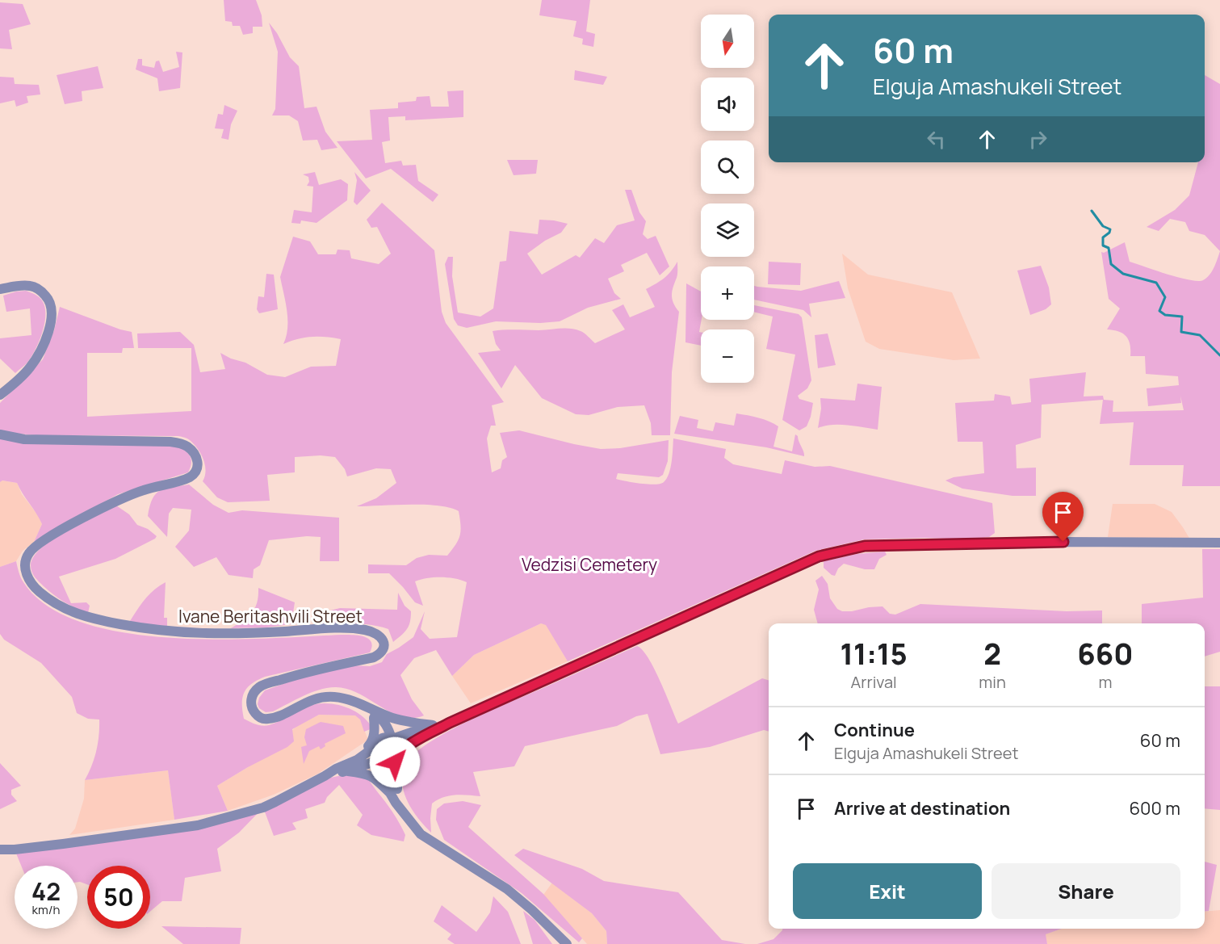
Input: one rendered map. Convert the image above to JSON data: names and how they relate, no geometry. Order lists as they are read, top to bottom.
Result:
{
  "streets": {
    "main road": ["Ivane Beritashvili Street"]
  },
  "parks": ["Vedzisi Cemetery"],
  "north": "bottom",
  "page": {
    "map_buttons": ["+", "−"],
    "turn": ["60 m", "Elguja Amashukeli Street"],
    "eta": [
      "11:15",
      "Arrival",
      "2",
      "min",
      "660",
      "m"
    ],
    "list": [
      {
        "name": "Continue",
        "note": "Elguja Amashukeli Street",
        "value": "60 m"
      },
      {
        "name": "Arrive at destination",
        "value": "600 m"
      }
    ],
    "buttons": ["Exit", "Share"],
    "speed": "42 km/h",
    "limit": "50"
  }
}
